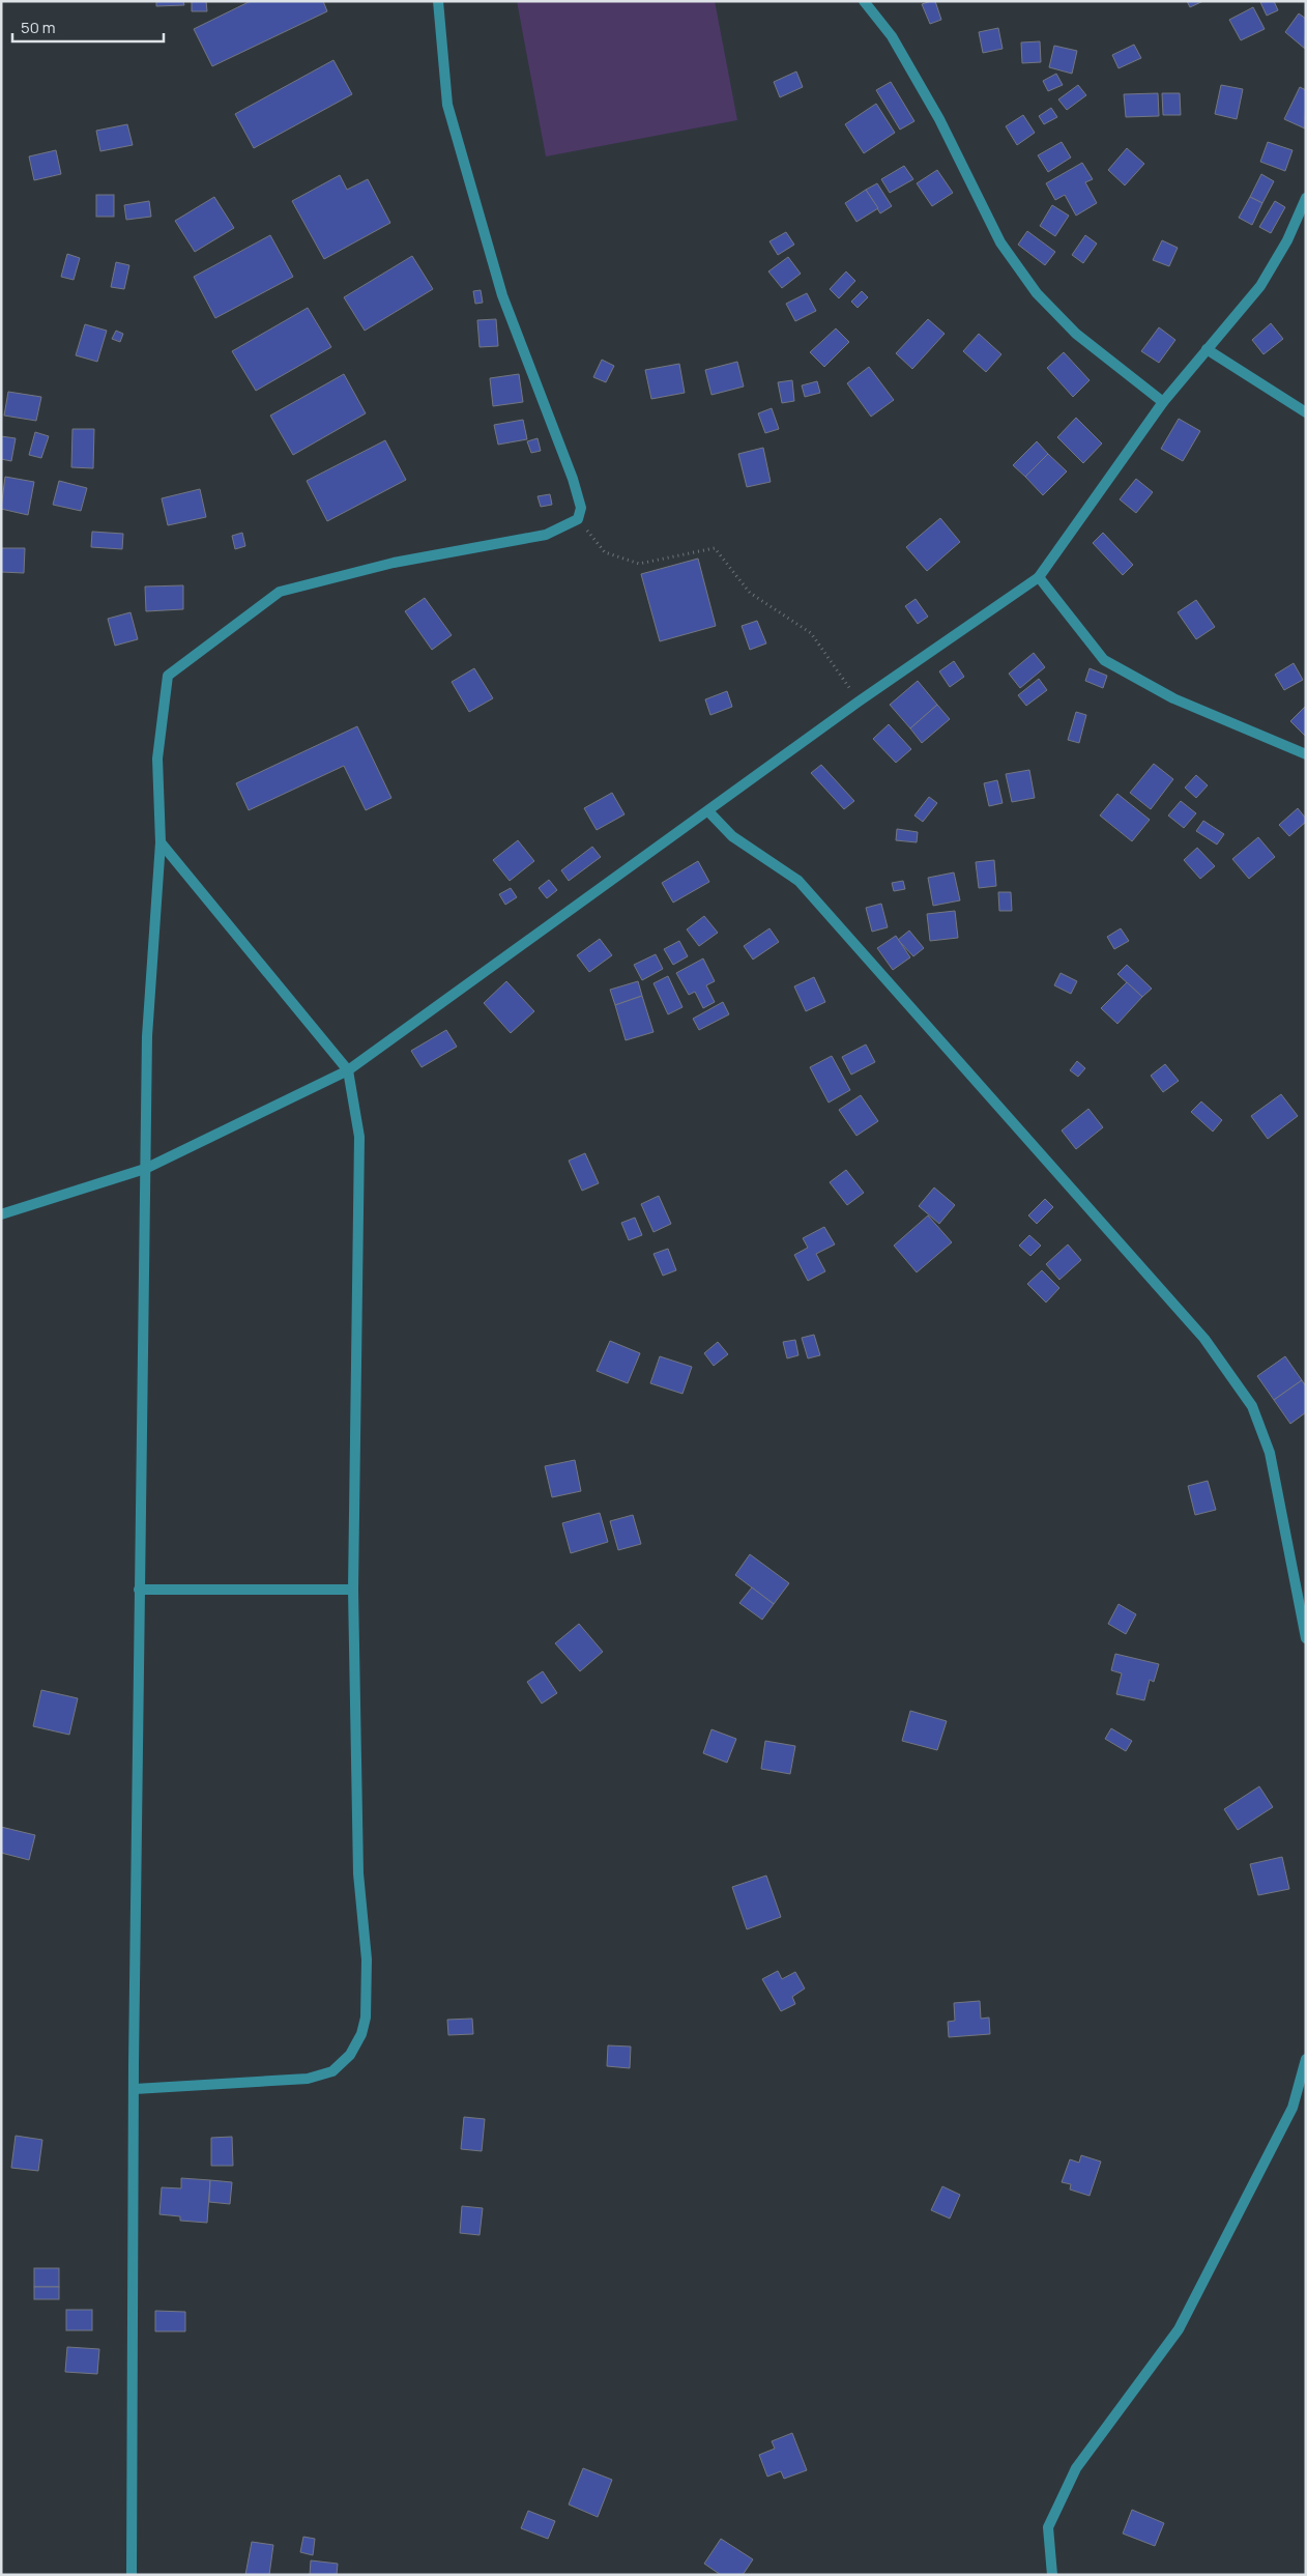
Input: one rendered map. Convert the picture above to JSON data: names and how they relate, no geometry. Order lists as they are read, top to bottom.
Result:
{
  "scale_bar": "50 m"
}
